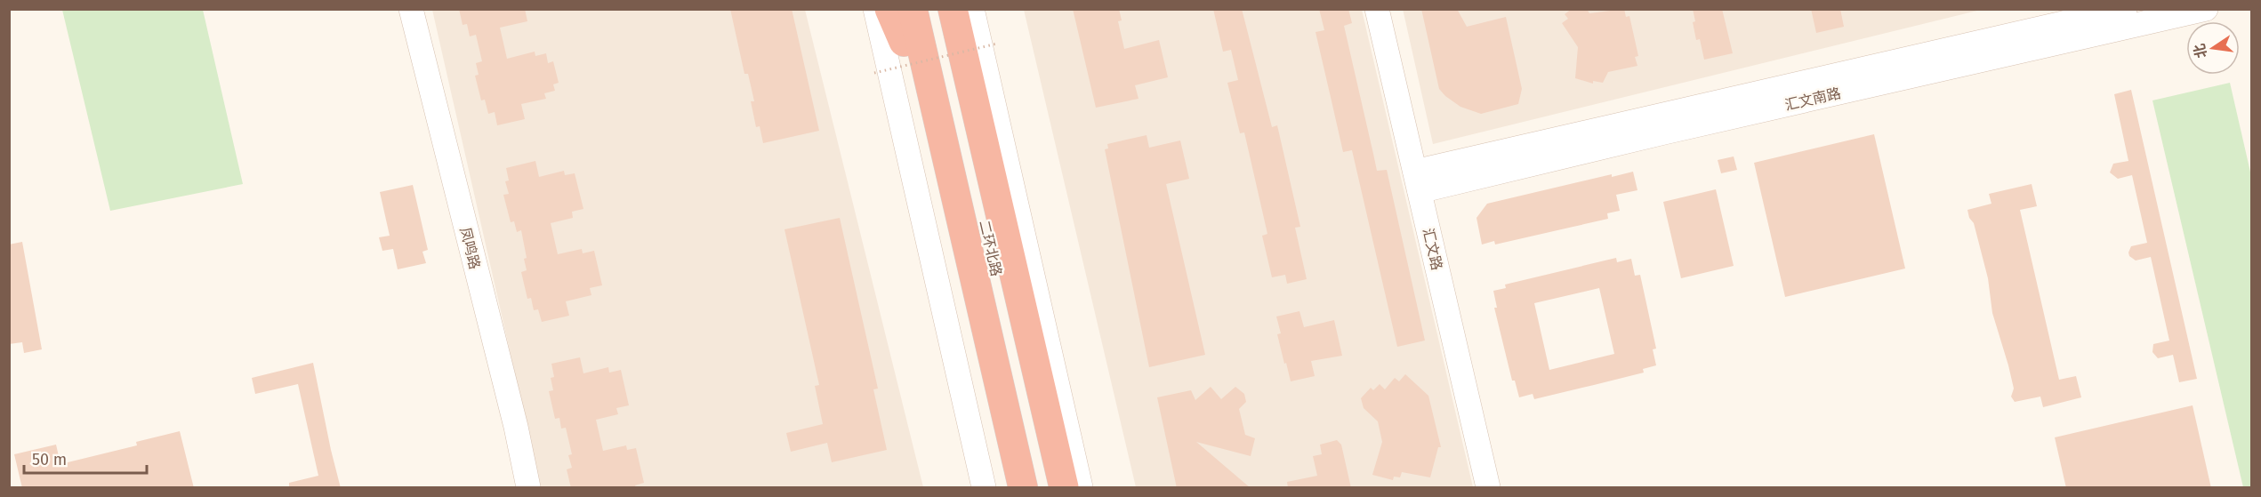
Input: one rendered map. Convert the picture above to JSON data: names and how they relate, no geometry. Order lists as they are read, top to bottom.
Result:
{
  "streets": {
    "highway": ["二环北路"],
    "street": ["汇文南路", "凤鸣路", "汇文路"]
  },
  "crossings": [
    ["汇文南路", "汇文路"]
  ],
  "scale_bar": "50 m",
  "north": "left"
}
